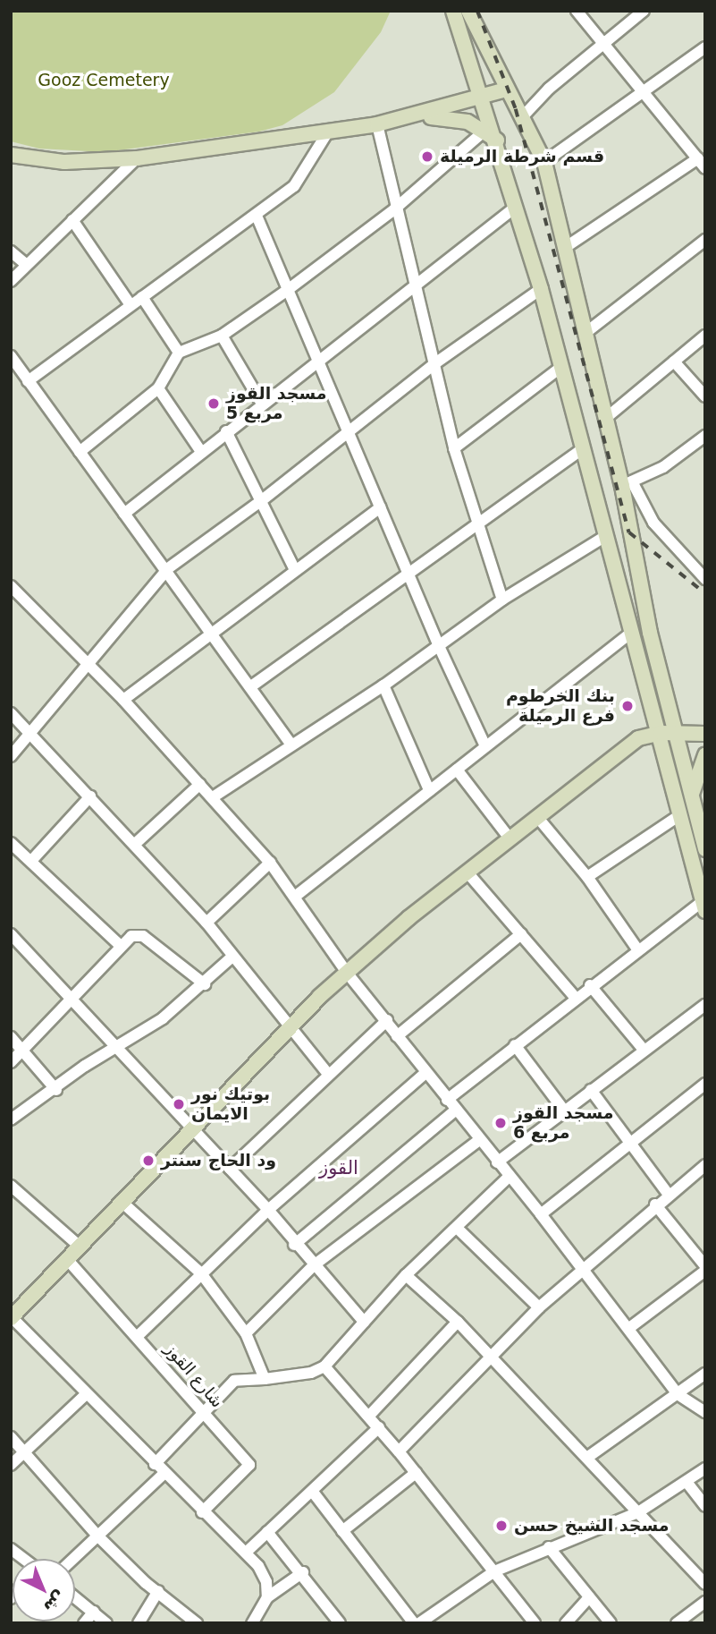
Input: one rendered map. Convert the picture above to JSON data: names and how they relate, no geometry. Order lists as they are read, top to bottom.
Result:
{
  "streets": {
    "street": ["شارع القوز"]
  },
  "districts": ["القوز"],
  "parks": ["Gooz Cemetery"],
  "places": [
    "قسم شرطة الرميلة",
    "مسجد القوز مربع 5",
    "بنك الخرطوم فرع الرميلة",
    "بوتيك نور الايمان",
    "مسجد القوز مربع 6",
    "ود الحاج سنتر",
    "مسجد الشيخ حسن"
  ],
  "north": "bottom right"
}
